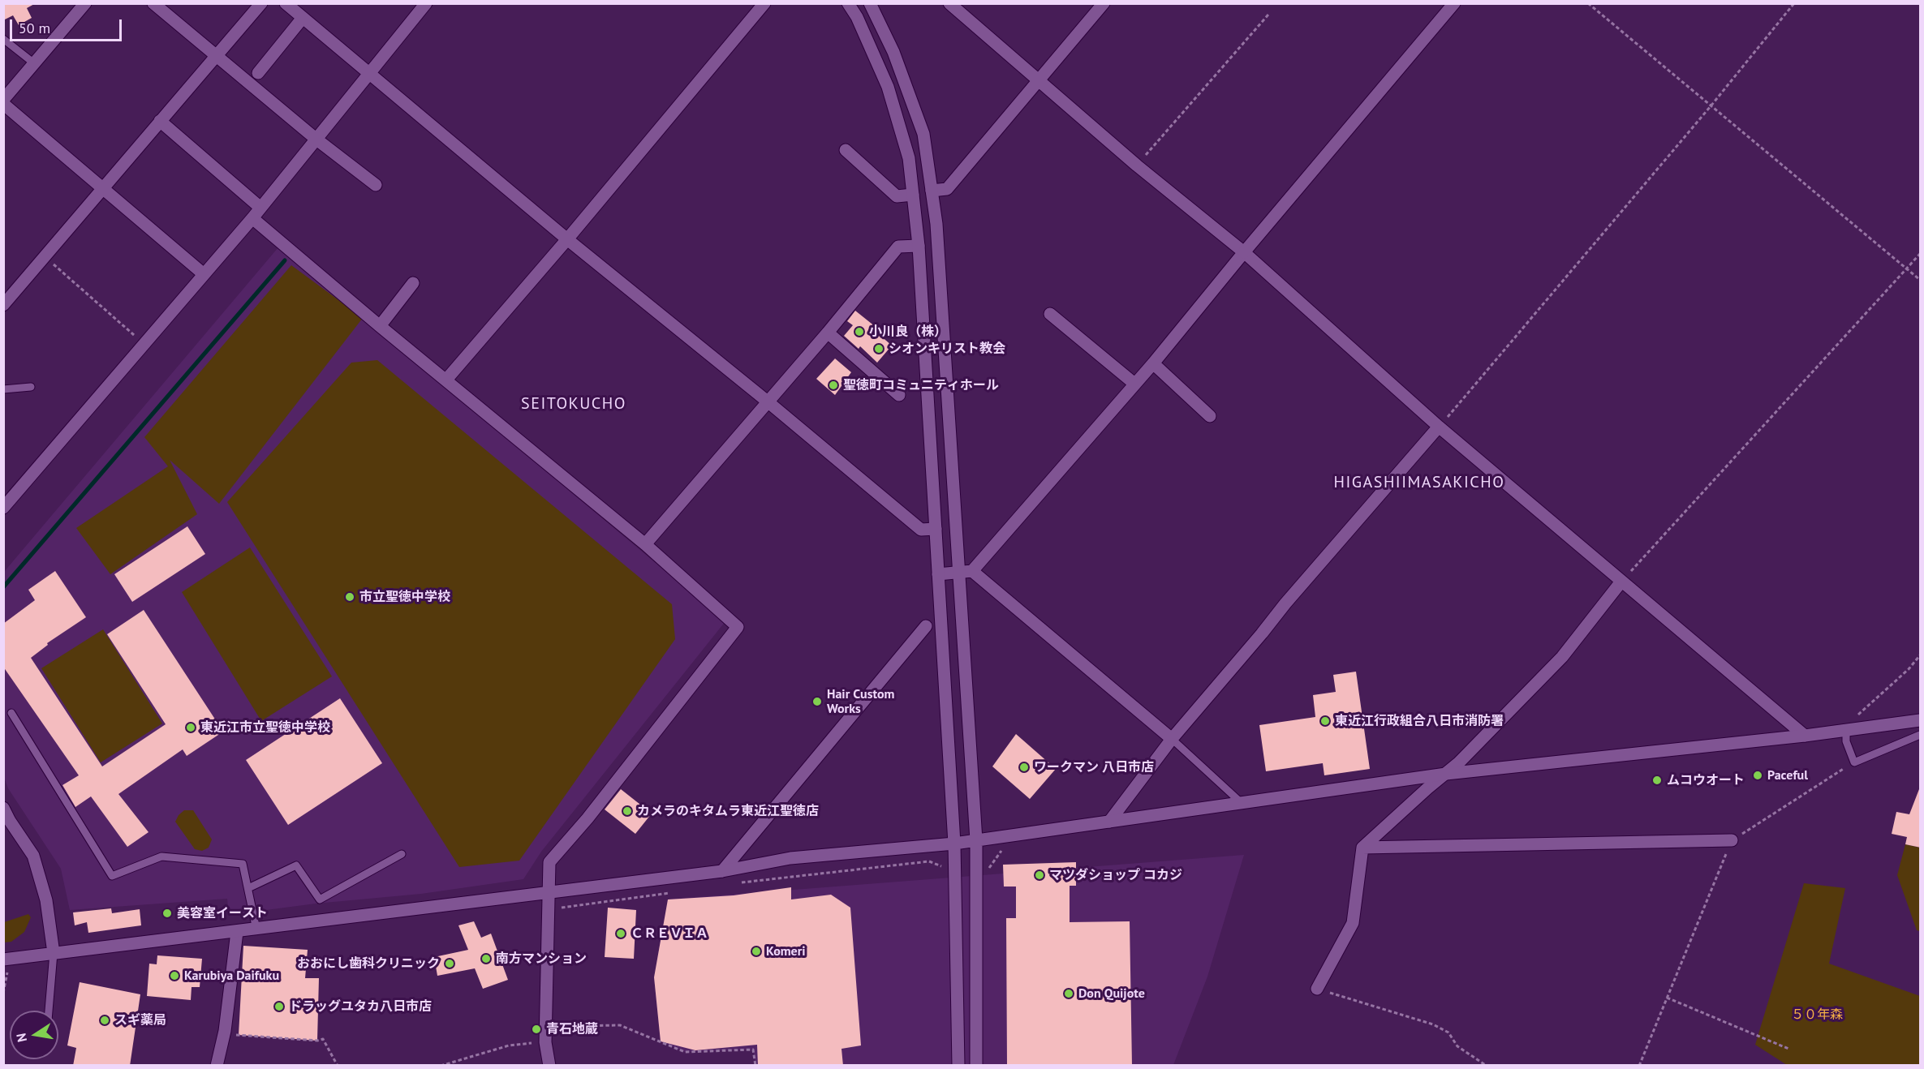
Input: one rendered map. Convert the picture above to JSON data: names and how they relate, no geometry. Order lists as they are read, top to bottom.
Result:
{
  "districts": ["SEITOKUCHO", "HIGASHIIMASAKICHO"],
  "parks": ["５０年森"],
  "places": [
    "小川良（株）",
    "シオンキリスト教会",
    "聖徳町コミュニティホール",
    "市立聖徳中学校",
    "Hair Custom Works",
    "東近江行政組合八日市消防署",
    "東近江市立聖徳中学校",
    "ワークマン 八日市店",
    "Paceful",
    "ムコウオート",
    "カメラのキタムラ東近江聖徳店",
    "マツダショップ コカジ",
    "美容室イースト",
    "ＣＲＥＶＩＡ",
    "Komeri",
    "南方マンション",
    "おおにし歯科クリニック",
    "Karubiya Daifuku",
    "Don Quijote",
    "ドラッグユタカ八日市店",
    "スギ薬局",
    "青石地蔵"
  ],
  "scale_bar": "50 m",
  "north": "left"
}
